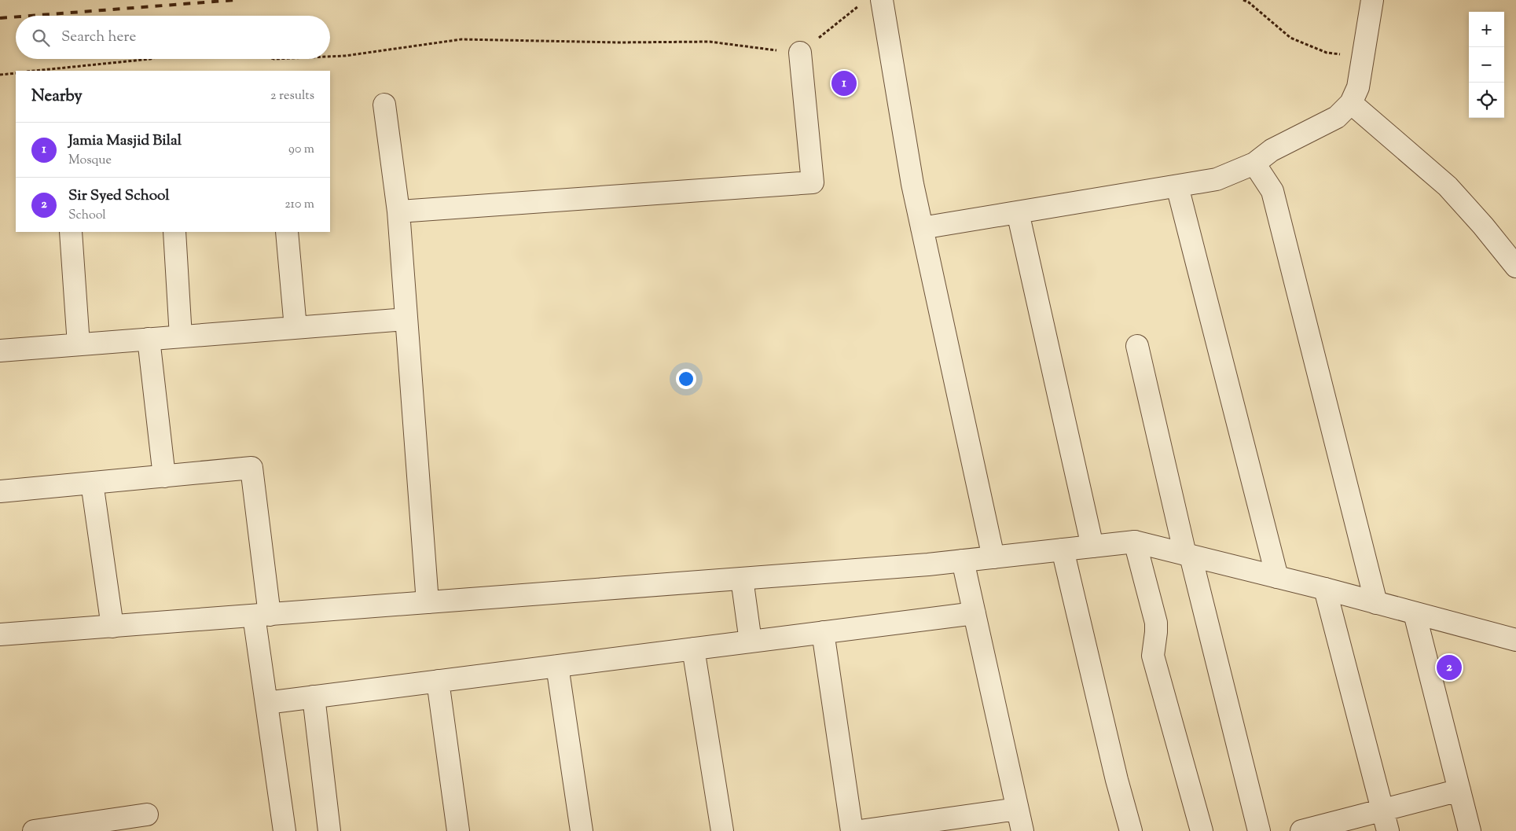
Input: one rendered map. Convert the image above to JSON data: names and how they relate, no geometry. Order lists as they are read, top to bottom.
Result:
{
  "page": {
    "map_buttons": ["+", "−"],
    "search": "Search here",
    "pins": ["1", "2"],
    "heading": ["Nearby", "2 results"],
    "list": [
      {
        "mark": "1",
        "name": "Jamia Masjid Bilal",
        "note": "Mosque",
        "value": "90 m"
      },
      {
        "mark": "2",
        "name": "Sir Syed School",
        "note": "School",
        "value": "210 m"
      }
    ]
  }
}
